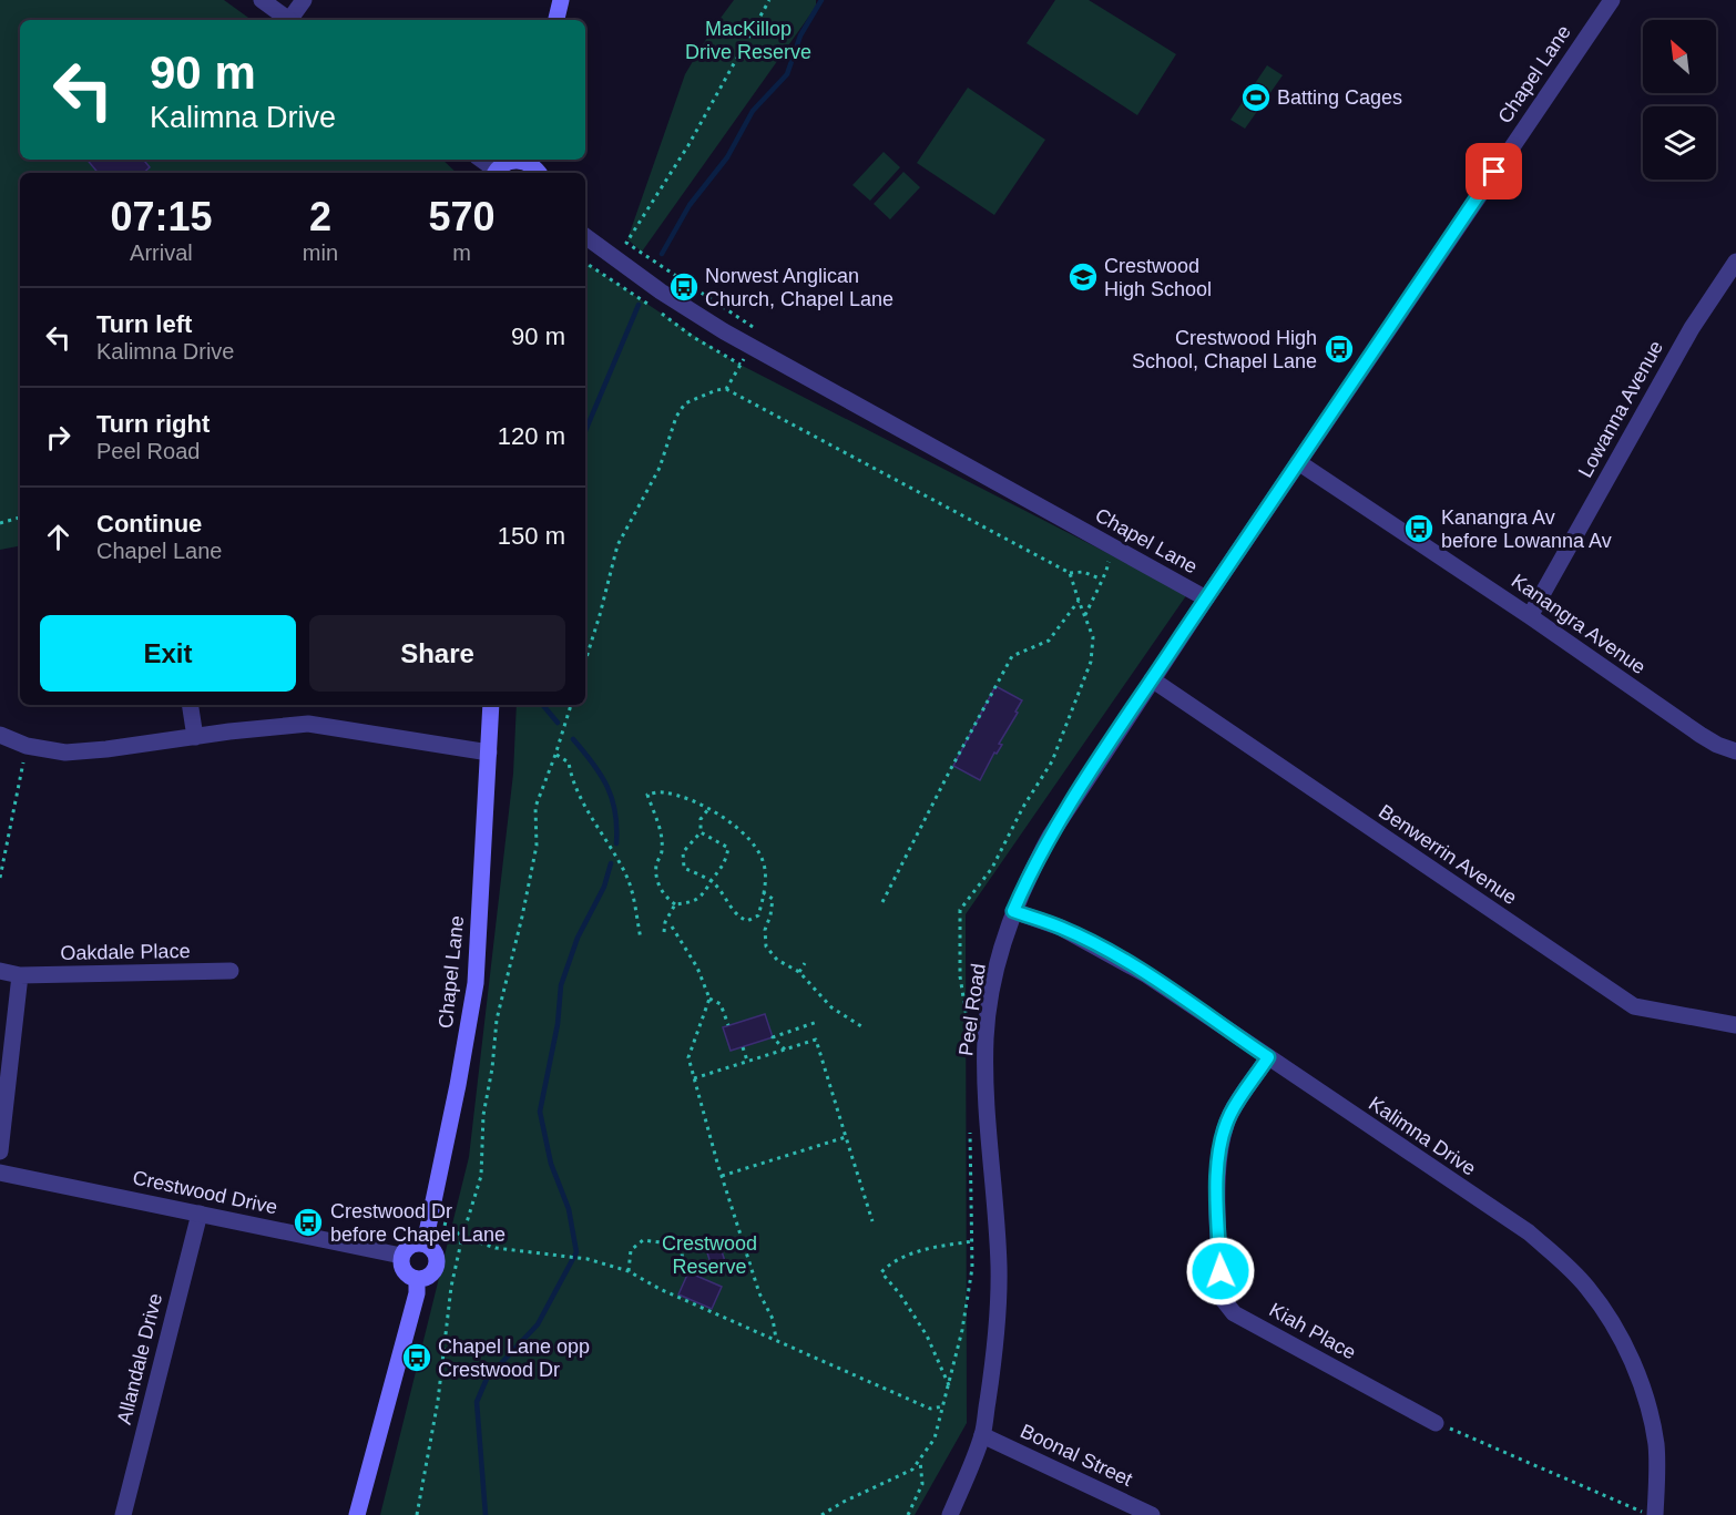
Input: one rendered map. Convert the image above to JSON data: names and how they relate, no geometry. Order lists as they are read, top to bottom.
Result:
{
  "streets": {
    "main road": ["Chapel Lane"],
    "street": [
      "Lowanna Avenue",
      "Kanangra Avenue",
      "Benwerrin Avenue",
      "Oakdale Place",
      "Peel Road",
      "Kalimna Drive",
      "Crestwood Drive",
      "Kiah Place",
      "Allandale Drive",
      "Boonal Street"
    ]
  },
  "crossings": [
    ["Chapel Lane", "Kanangra Avenue"],
    ["Chapel Lane", "Peel Road"],
    ["Chapel Lane", "Crestwood Drive"],
    ["Lowanna Avenue", "Kanangra Avenue"],
    ["Benwerrin Avenue", "Peel Road"],
    ["Peel Road", "Kalimna Drive"],
    ["Peel Road", "Boonal Street"],
    ["Kalimna Drive", "Kiah Place"],
    ["Crestwood Drive", "Allandale Drive"]
  ],
  "parks": ["MacKillop Drive Reserve", "Crestwood Reserve"],
  "places": {
    "sports": ["Batting Cages"],
    "school or university": ["Crestwood High School"],
    "bus stop": [
      "Norwest Anglican Church, Chapel Lane",
      "Crestwood High School, Chapel Lane",
      "Kanangra Av before Lowanna Av",
      "Crestwood Dr before Chapel Lane",
      "Chapel Lane opp Crestwood Dr"
    ]
  },
  "north": "top left",
  "page": {
    "turn": ["90 m", "Kalimna Drive"],
    "eta": [
      "07:15",
      "Arrival",
      "2",
      "min",
      "570",
      "m"
    ],
    "list": [
      {
        "name": "Turn left",
        "note": "Kalimna Drive",
        "value": "90 m"
      },
      {
        "name": "Turn right",
        "note": "Peel Road",
        "value": "120 m"
      },
      {
        "name": "Continue",
        "note": "Chapel Lane",
        "value": "150 m"
      }
    ],
    "buttons": ["Exit", "Share"]
  }
}
